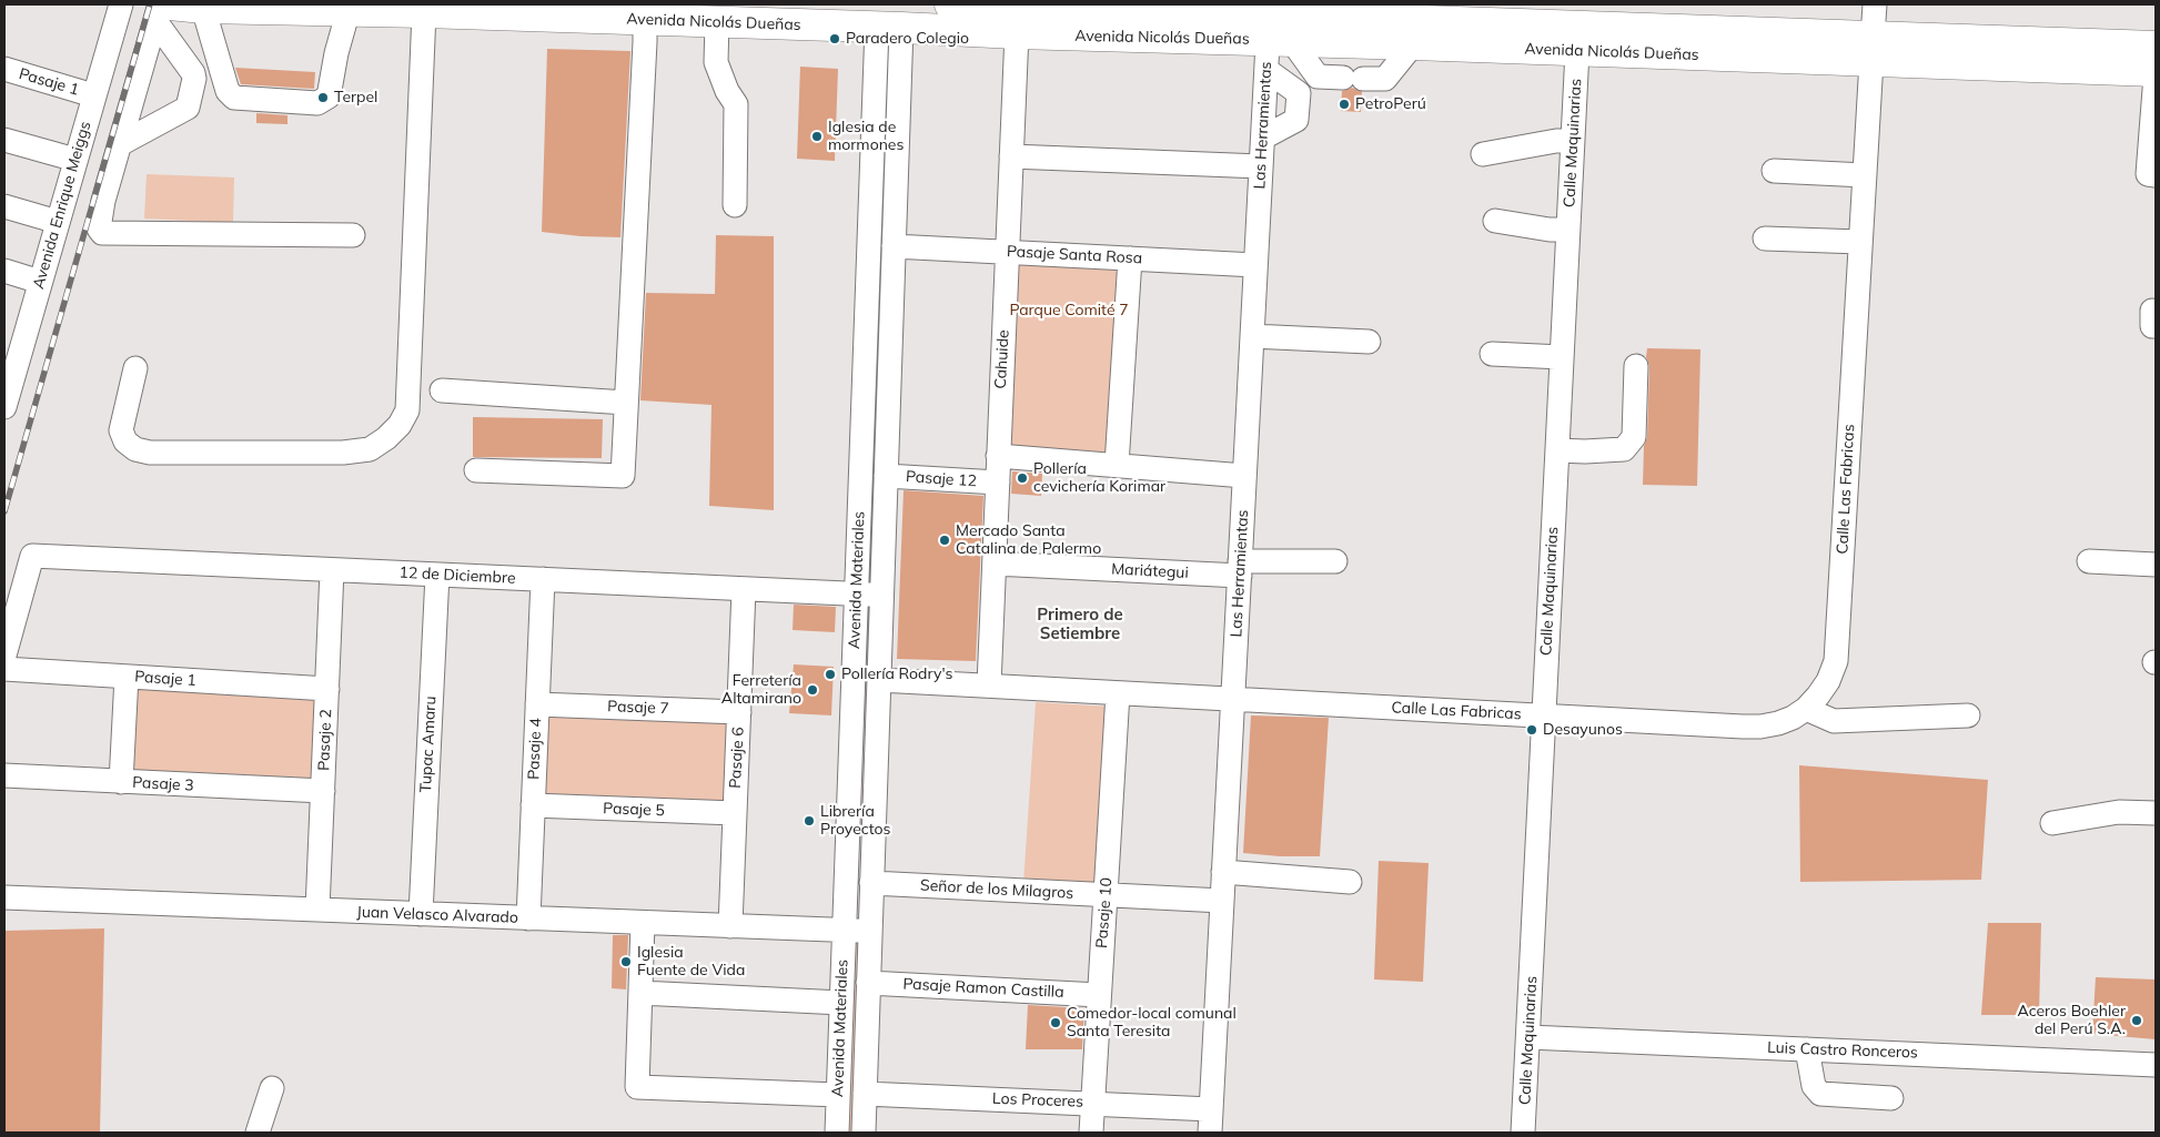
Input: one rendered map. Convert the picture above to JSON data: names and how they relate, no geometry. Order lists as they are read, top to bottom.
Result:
{
  "streets": {
    "main road": ["Avenida Nicolás Dueñas"],
    "street": [
      "Pasaje 1",
      "Las Herramientas",
      "Calle Maquinarias",
      "Avenida Enrique Meiggs",
      "Pasaje Santa Rosa",
      "Cahuide",
      "Pasaje 12",
      "Calle Las Fabricas",
      "Mariátegui",
      "12 de Diciembre",
      "Avenida Materiales",
      "Pasaje 7",
      "Pasaje 2",
      "Tupac Amaru",
      "Pasaje 4",
      "Pasaje 6",
      "Pasaje 3",
      "Pasaje 5",
      "Señor de los Milagros",
      "Pasaje 10",
      "Juan Velasco Alvarado",
      "Pasaje Ramon Castilla",
      "Luis Castro Ronceros",
      "Los Proceres"
    ]
  },
  "crossings": [
    ["Avenida Nicolás Dueñas", "Las Herramientas"],
    ["Avenida Nicolás Dueñas", "Calle Maquinarias"],
    ["Avenida Nicolás Dueñas", "Cahuide"],
    ["Avenida Nicolás Dueñas", "Calle Las Fabricas"],
    ["Avenida Nicolás Dueñas", "Avenida Materiales"],
    ["Pasaje 1", "Avenida Enrique Meiggs"],
    ["Pasaje 1", "Pasaje 2"],
    ["Las Herramientas", "Pasaje Santa Rosa"],
    ["Las Herramientas", "Calle Las Fabricas"],
    ["Las Herramientas", "Mariátegui"],
    ["Las Herramientas", "Señor de los Milagros"],
    ["Las Herramientas", "Los Proceres"],
    ["Calle Maquinarias", "Calle Las Fabricas"],
    ["Calle Maquinarias", "Luis Castro Ronceros"],
    ["Pasaje Santa Rosa", "Cahuide"],
    ["Pasaje Santa Rosa", "Avenida Materiales"],
    ["Cahuide", "Pasaje 12"],
    ["Cahuide", "Calle Las Fabricas"],
    ["Cahuide", "Mariátegui"],
    ["Pasaje 12", "Avenida Materiales"],
    ["Calle Las Fabricas", "Avenida Materiales"],
    ["Calle Las Fabricas", "Pasaje 10"],
    ["12 de Diciembre", "Avenida Materiales"],
    ["12 de Diciembre", "Pasaje 2"],
    ["12 de Diciembre", "Tupac Amaru"],
    ["12 de Diciembre", "Pasaje 4"],
    ["12 de Diciembre", "Pasaje 6"],
    ["Avenida Materiales", "Señor de los Milagros"],
    ["Avenida Materiales", "Juan Velasco Alvarado"],
    ["Avenida Materiales", "Pasaje Ramon Castilla"],
    ["Avenida Materiales", "Los Proceres"],
    ["Pasaje 7", "Pasaje 4"],
    ["Pasaje 7", "Pasaje 6"],
    ["Pasaje 2", "Pasaje 3"],
    ["Pasaje 2", "Juan Velasco Alvarado"],
    ["Tupac Amaru", "Juan Velasco Alvarado"],
    ["Pasaje 4", "Pasaje 5"],
    ["Pasaje 4", "Juan Velasco Alvarado"],
    ["Pasaje 6", "Pasaje 5"],
    ["Pasaje 6", "Juan Velasco Alvarado"],
    ["Señor de los Milagros", "Pasaje 10"],
    ["Pasaje 10", "Pasaje Ramon Castilla"],
    ["Pasaje 10", "Los Proceres"]
  ],
  "districts": ["Primero de Setiembre"],
  "parks": ["Parque Comité 7"],
  "places": [
    "Paradero Colegio",
    "Terpel",
    "PetroPerú",
    "Iglesia de mormones",
    "Pollería cevichería Korimar",
    "Mercado Santa Catalina de Palermo",
    "Pollería Rodry's",
    "Ferretería Altamirano",
    "Desayunos",
    "Librería Proyectos",
    "Iglesia Fuente de Vida",
    "Aceros Boehler del Perú S.A.",
    "Comedor-local comunal Santa Teresita"
  ]
}
